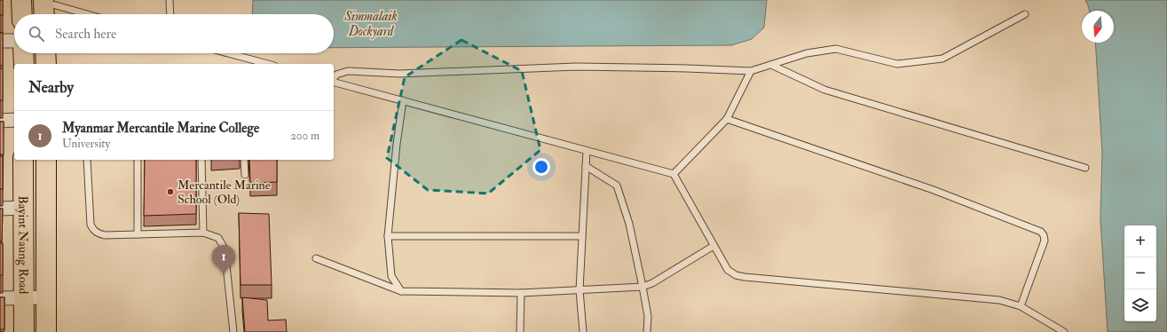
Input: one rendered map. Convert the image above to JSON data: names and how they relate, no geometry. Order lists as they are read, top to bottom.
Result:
{
  "streets": {
    "main road": ["Bayint Naung Road"]
  },
  "water": ["Simmalaik Dockyard"],
  "places": ["Mercantile Marine School (Old)"],
  "north": "bottom",
  "page": {
    "search": "Search here",
    "heading": "Nearby",
    "list": [
      {
        "mark": "1",
        "name": "Myanmar Mercantile Marine College",
        "note": "University",
        "value": "200 m"
      }
    ],
    "map_buttons": ["+", "−"],
    "pins": "1"
  }
}
